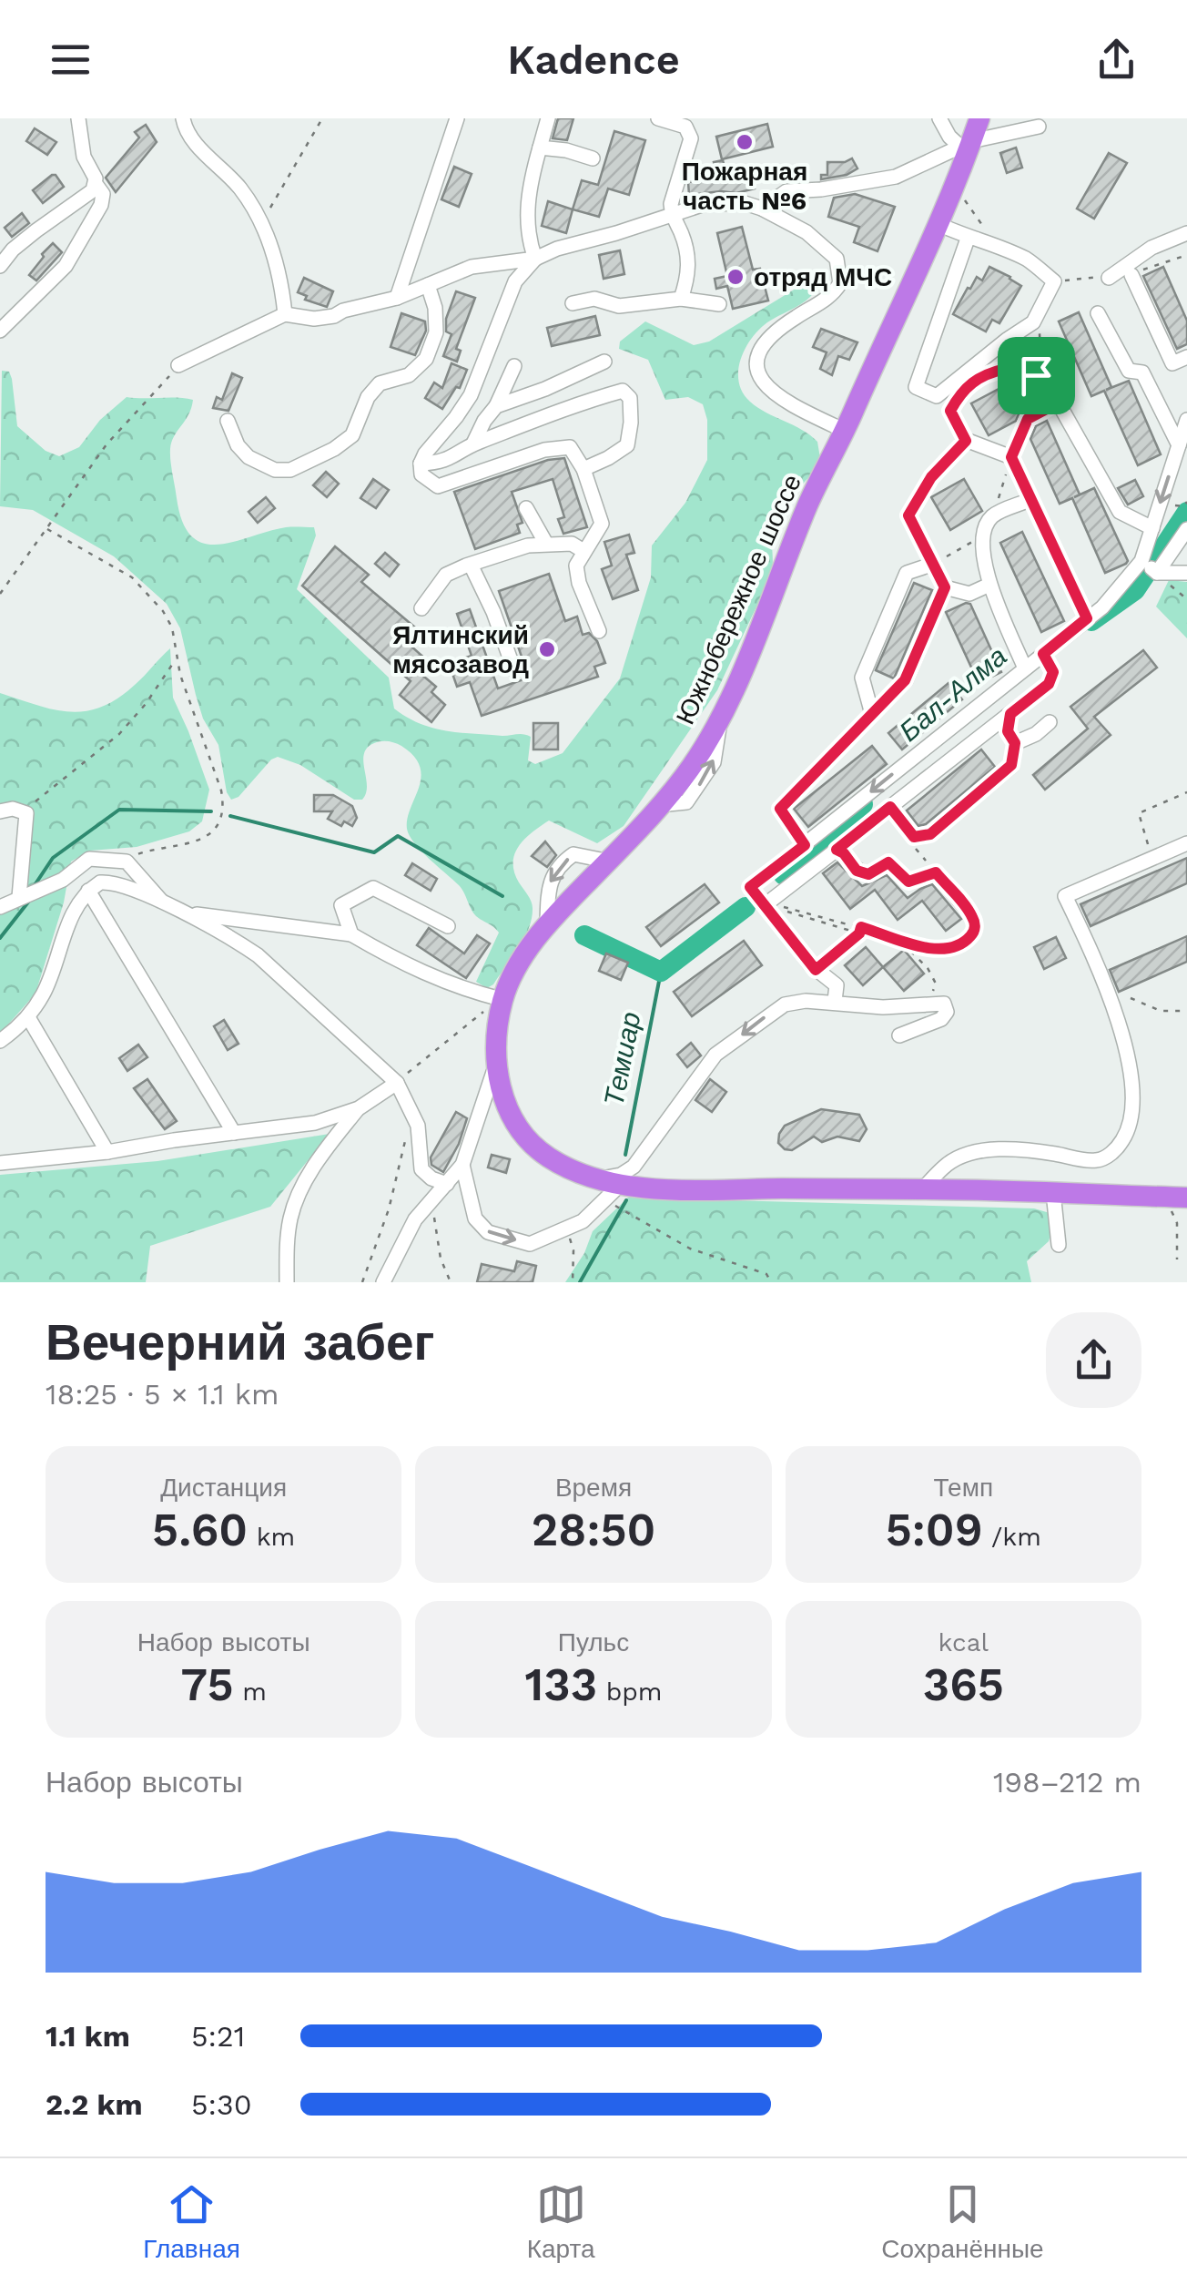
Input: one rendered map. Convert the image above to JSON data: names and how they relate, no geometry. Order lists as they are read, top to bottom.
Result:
{
  "streets": {
    "highway": ["Южнобережное шоссе"]
  },
  "water": ["Бал-Алма", "Темиар"],
  "places": ["Пожарная часть №6", "отряд МЧС", "Ялтинский мясозавод"],
  "page": {
    "header": "Kadence",
    "heading": ["Вечерний забег", "18:25 · 5 × 1.1 km"],
    "stats": [
      ["Дистанция", "5.60 km"],
      ["Время", "28:50"],
      ["Темп", "5:09 /km"],
      ["Набор высоты", "75 m"],
      ["Пульс", "133 bpm"],
      ["kcal", "365"]
    ],
    "chart": ["Набор высоты", "198–212 m"],
    "list": [
      {
        "name": "1.1 km",
        "note": "5:21"
      },
      {
        "name": "2.2 km",
        "note": "5:30"
      }
    ],
    "tabs": ["Главная", "Карта", "Сохранённые"]
  }
}
